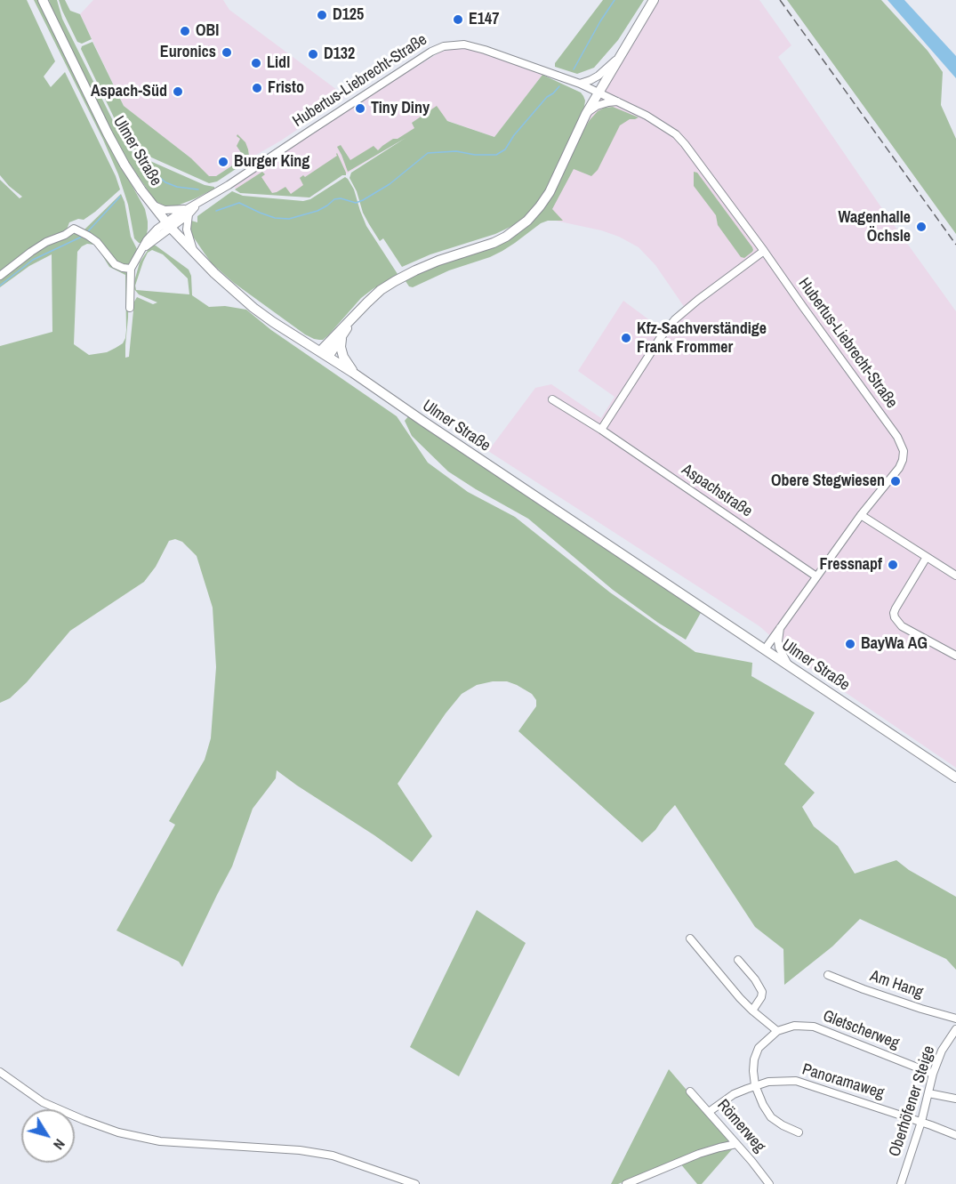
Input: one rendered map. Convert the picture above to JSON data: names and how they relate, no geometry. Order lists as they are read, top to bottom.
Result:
{
  "streets": {
    "main road": ["Ulmer Straße"],
    "street": [
      "Hubertus-Liebrecht-Straße",
      "Aspachstraße",
      "Am Hang",
      "Gletscherweg",
      "Panoramaweg",
      "Oberhöfener Steige",
      "Römerweg"
    ]
  },
  "crossings": [
    ["Hubertus-Liebrecht-Straße", "Ulmer Straße"],
    ["Hubertus-Liebrecht-Straße", "Aspachstraße"],
    ["Gletscherweg", "Oberhöfener Steige"],
    ["Panoramaweg", "Oberhöfener Steige"],
    ["Panoramaweg", "Römerweg"]
  ],
  "places": [
    "D125",
    "E147",
    "OBI",
    "Euronics",
    "D132",
    "Lidl",
    "Fristo",
    "Aspach-Süd",
    "Tiny Diny",
    "Burger King",
    "Wagenhalle Öchsle",
    "Kfz-Sachverständige Frank Frommer",
    "Obere Stegwiesen",
    "Fressnapf",
    "BayWa AG"
  ],
  "north": "bottom right"
}
